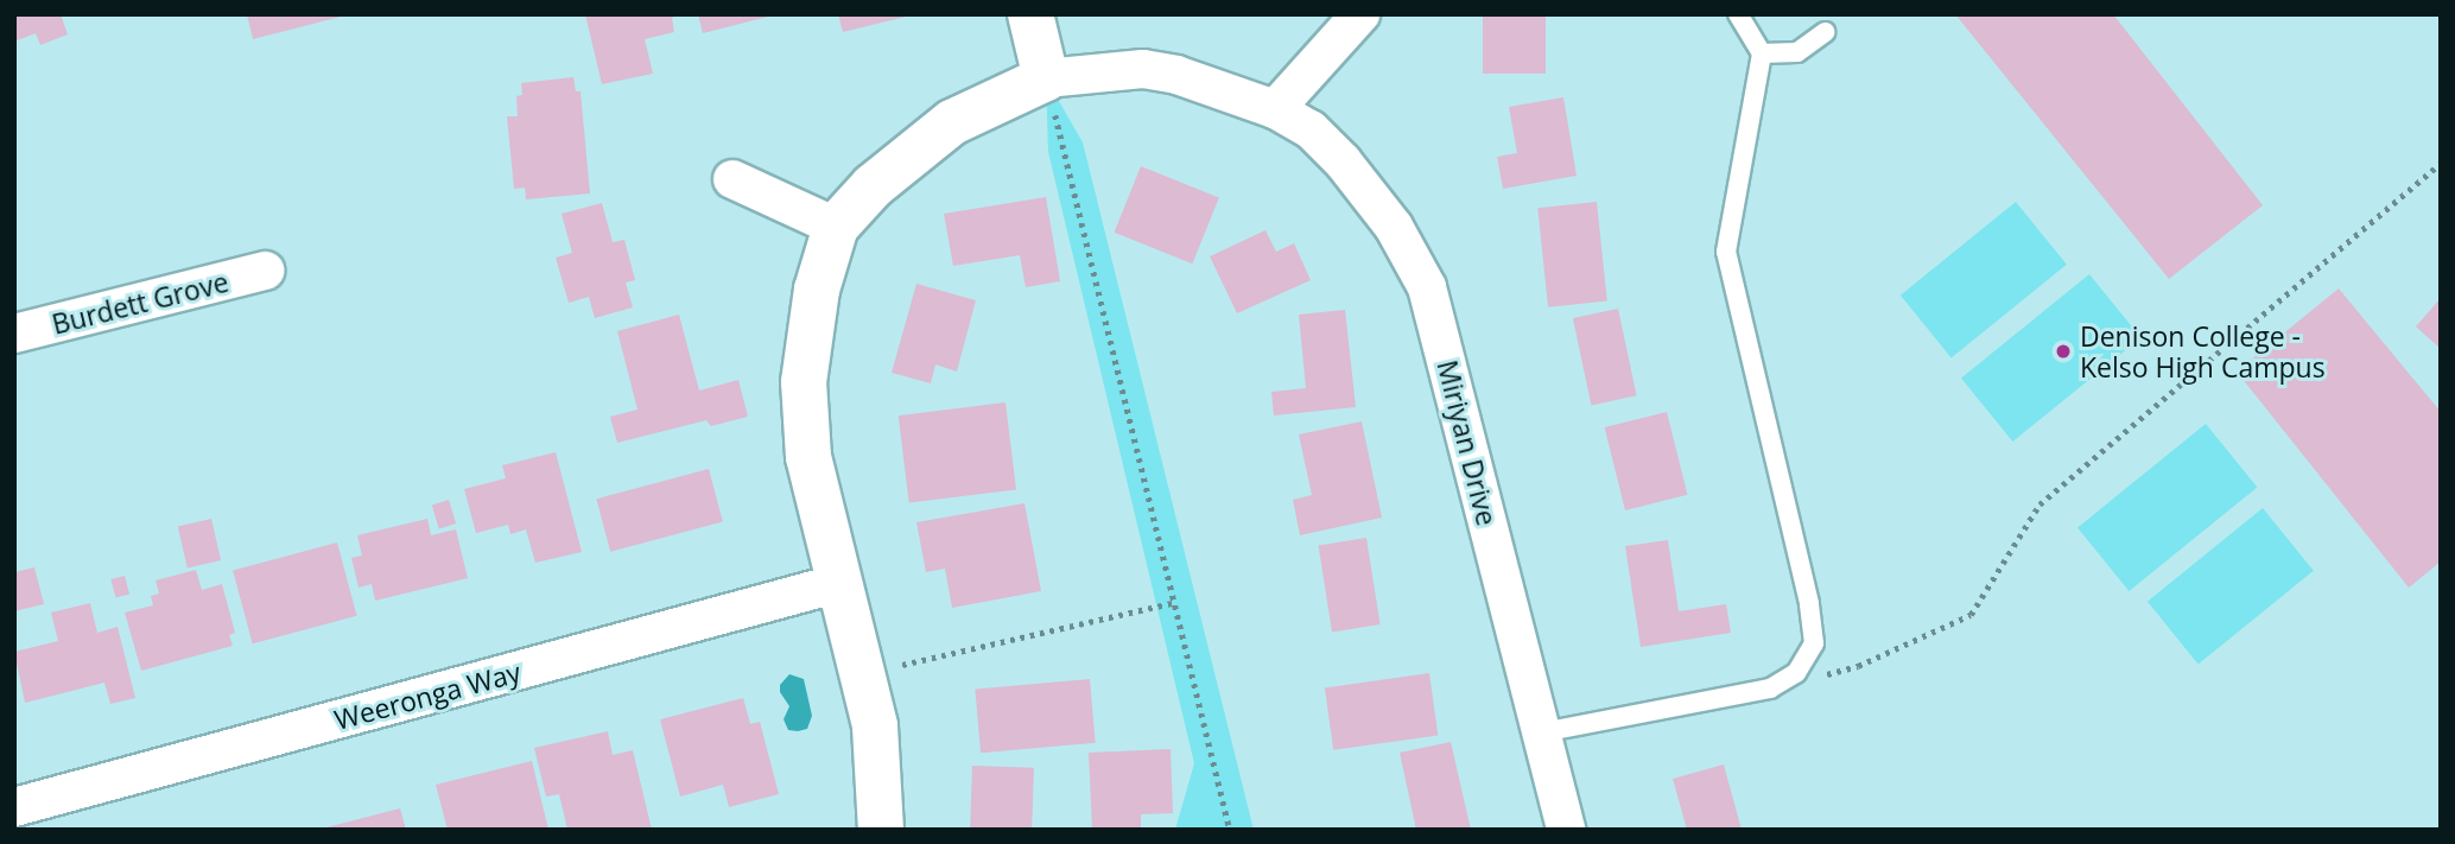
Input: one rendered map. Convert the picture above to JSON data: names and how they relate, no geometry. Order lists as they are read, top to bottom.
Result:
{
  "streets": {
    "street": ["Burdett Grove", "Miriyan Drive", "Weeronga Way"]
  },
  "crossings": [
    ["Miriyan Drive", "Weeronga Way"]
  ],
  "places": ["Denison College - Kelso High Campus"]
}
